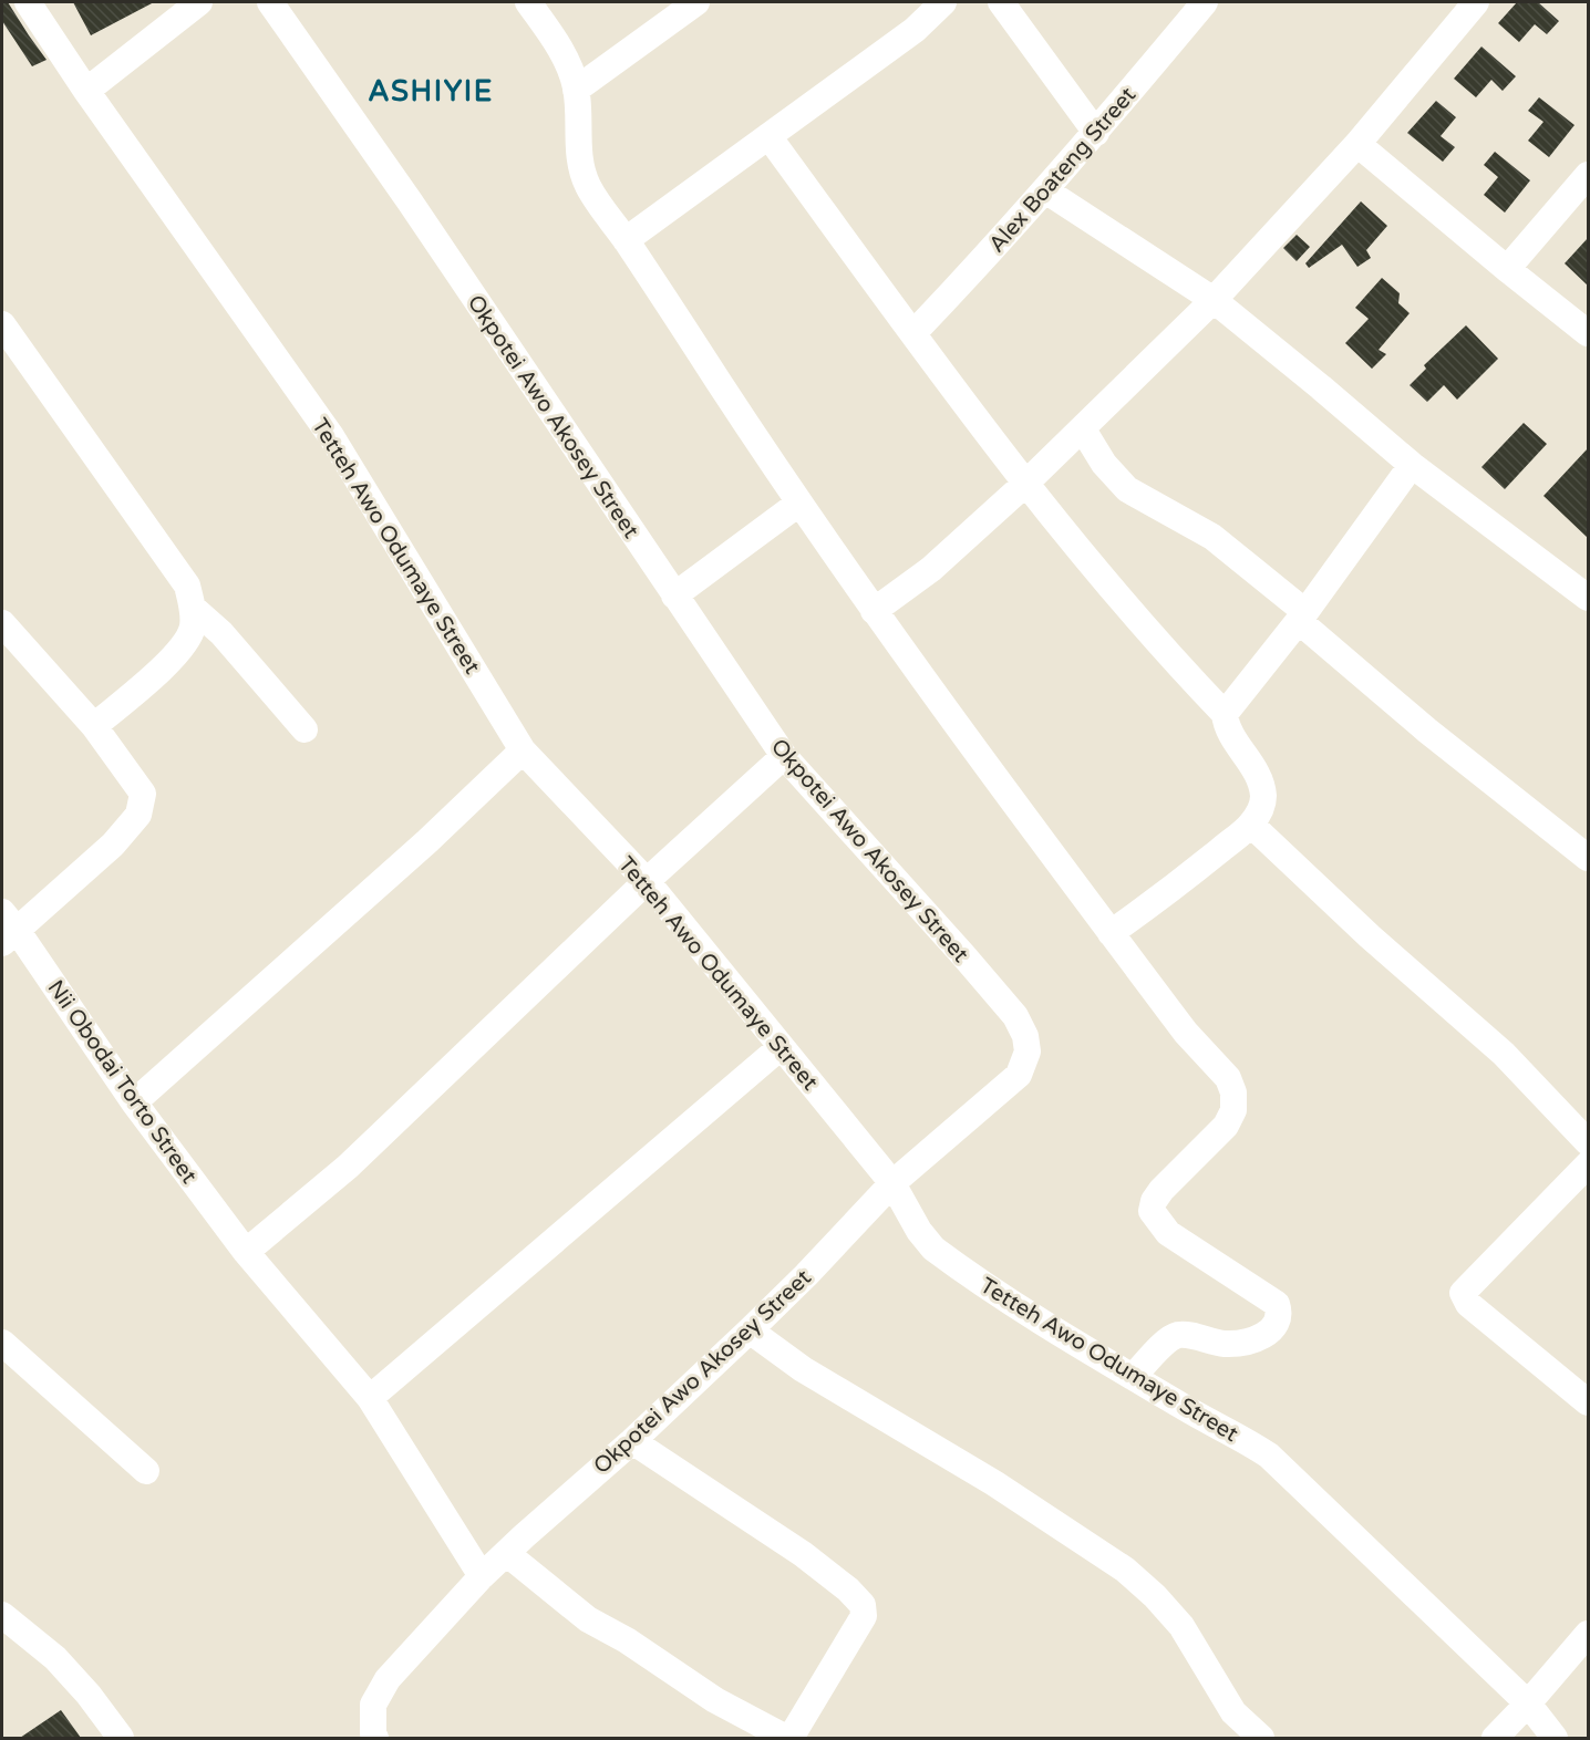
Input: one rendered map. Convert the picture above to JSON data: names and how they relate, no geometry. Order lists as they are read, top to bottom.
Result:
{
  "streets": {
    "street": [
      "Alex Boateng Street",
      "Okpotei Awo Akosey Street",
      "Tetteh Awo Odumaye Street",
      "Nii Obodai Torto Street"
    ]
  },
  "crossings": [
    ["Okpotei Awo Akosey Street", "Tetteh Awo Odumaye Street"],
    ["Okpotei Awo Akosey Street", "Nii Obodai Torto Street"]
  ],
  "districts": ["ASHIYIE"]
}
